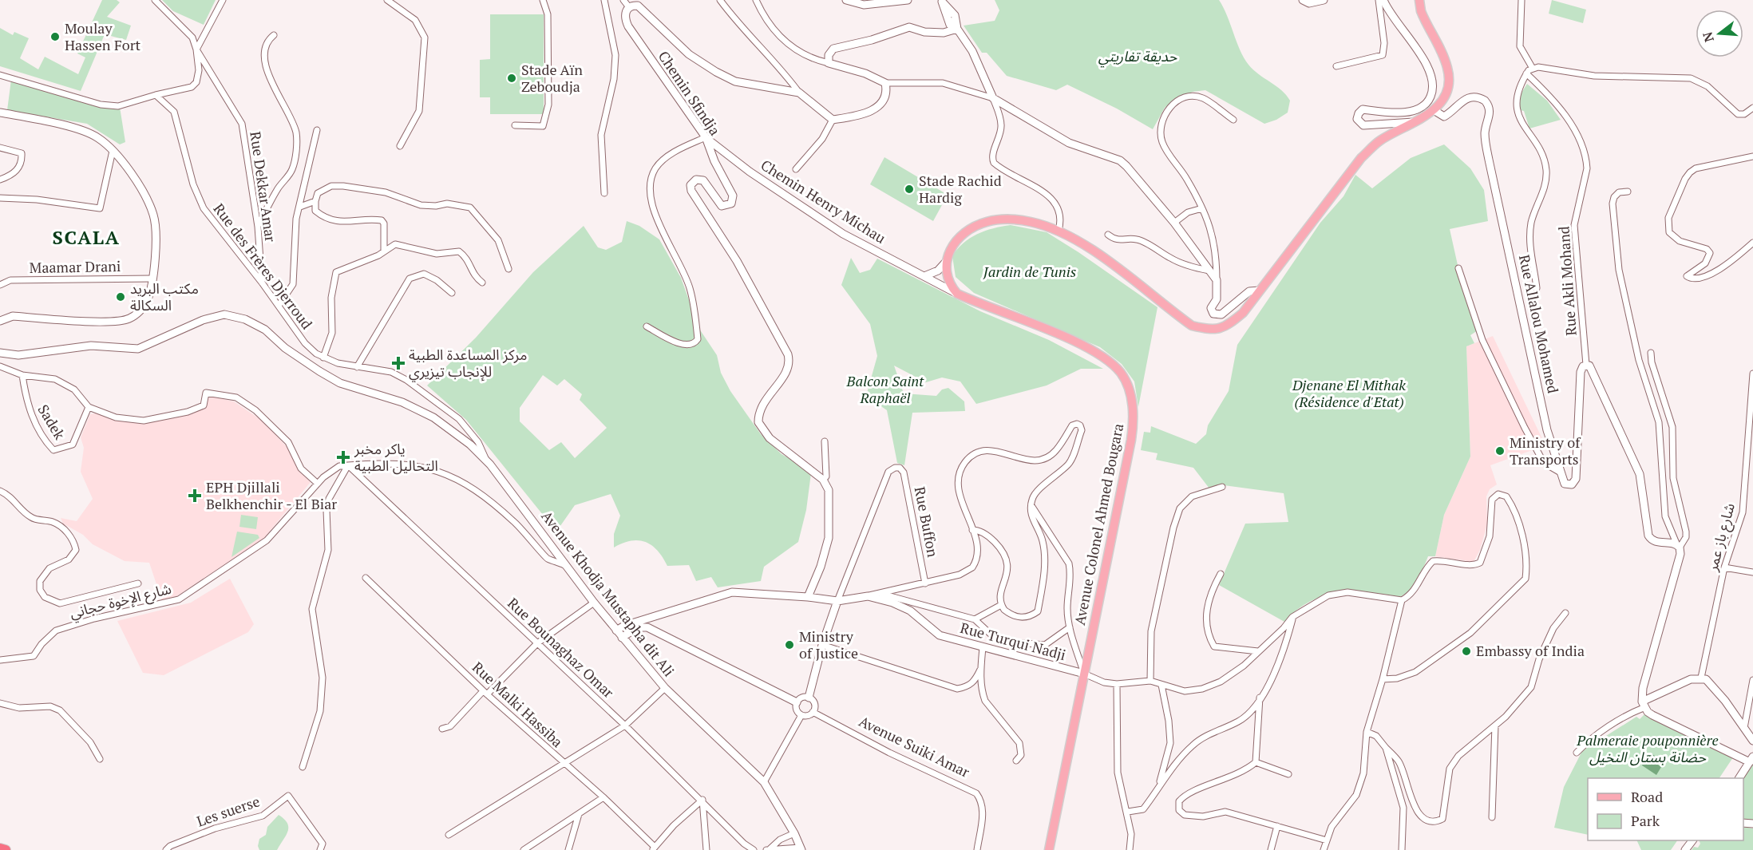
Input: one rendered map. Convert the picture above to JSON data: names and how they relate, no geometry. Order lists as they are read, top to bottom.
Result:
{
  "streets": {
    "main road": ["Avenue Colonel Ahmed Bougara"],
    "street": [
      "Chemin Sfindja",
      "Rue Dekkar Amar",
      "Chemin Henry Michau",
      "Rue des Frères Djerroud",
      "Maamar Drani",
      "Rue Akli Mohand",
      "Rue Allalou Mohamed",
      "Sadek",
      "Rue Buffon",
      "شارع باز عمر",
      "Avenue Khodja Mustapha dit Ali",
      "شارع الإخوة حجاني",
      "Rue Turqui Nadji",
      "Rue Bounaghaz Omar",
      "Rue Malki Hassiba",
      "Avenue Suiki Amar",
      "Les suerse"
    ]
  },
  "crossings": [
    ["Chemin Sfindja", "Chemin Henry Michau"],
    ["Rue Dekkar Amar", "Rue des Frères Djerroud"],
    ["Chemin Henry Michau", "Avenue Colonel Ahmed Bougara"],
    ["Rue des Frères Djerroud", "Avenue Khodja Mustapha dit Ali"],
    ["Rue Akli Mohand", "Rue Allalou Mohamed"],
    ["Avenue Colonel Ahmed Bougara", "Rue Turqui Nadji"],
    ["Avenue Khodja Mustapha dit Ali", "شارع الإخوة حجاني"],
    ["شارع الإخوة حجاني", "Rue Bounaghaz Omar"]
  ],
  "districts": ["SCALA"],
  "parks": [
    "حديقة تفاريتي",
    "Jardin de Tunis",
    "Balcon Saint Raphaël",
    "Djenane El Mithak (Résidence d'Etat)",
    "Palmeraie pouponnière حضانة بستان النخيل"
  ],
  "places": {
    "other": [
      "Moulay Hassen Fort",
      "Stade Aïn Zeboudja",
      "Stade Rachid Hardig",
      "مكتب البريد السكالة",
      "Ministry of Transports",
      "Ministry of Justice",
      "Embassy of India"
    ],
    "health": ["مركز المساعدة الطبية للإنجاب تيزيري", "ياكر مخبر التحاليل الطبية", "EPH Djillali Belkhenchir - El Biar"]
  },
  "legend": ["Road", "Park"],
  "north": "left"
}
